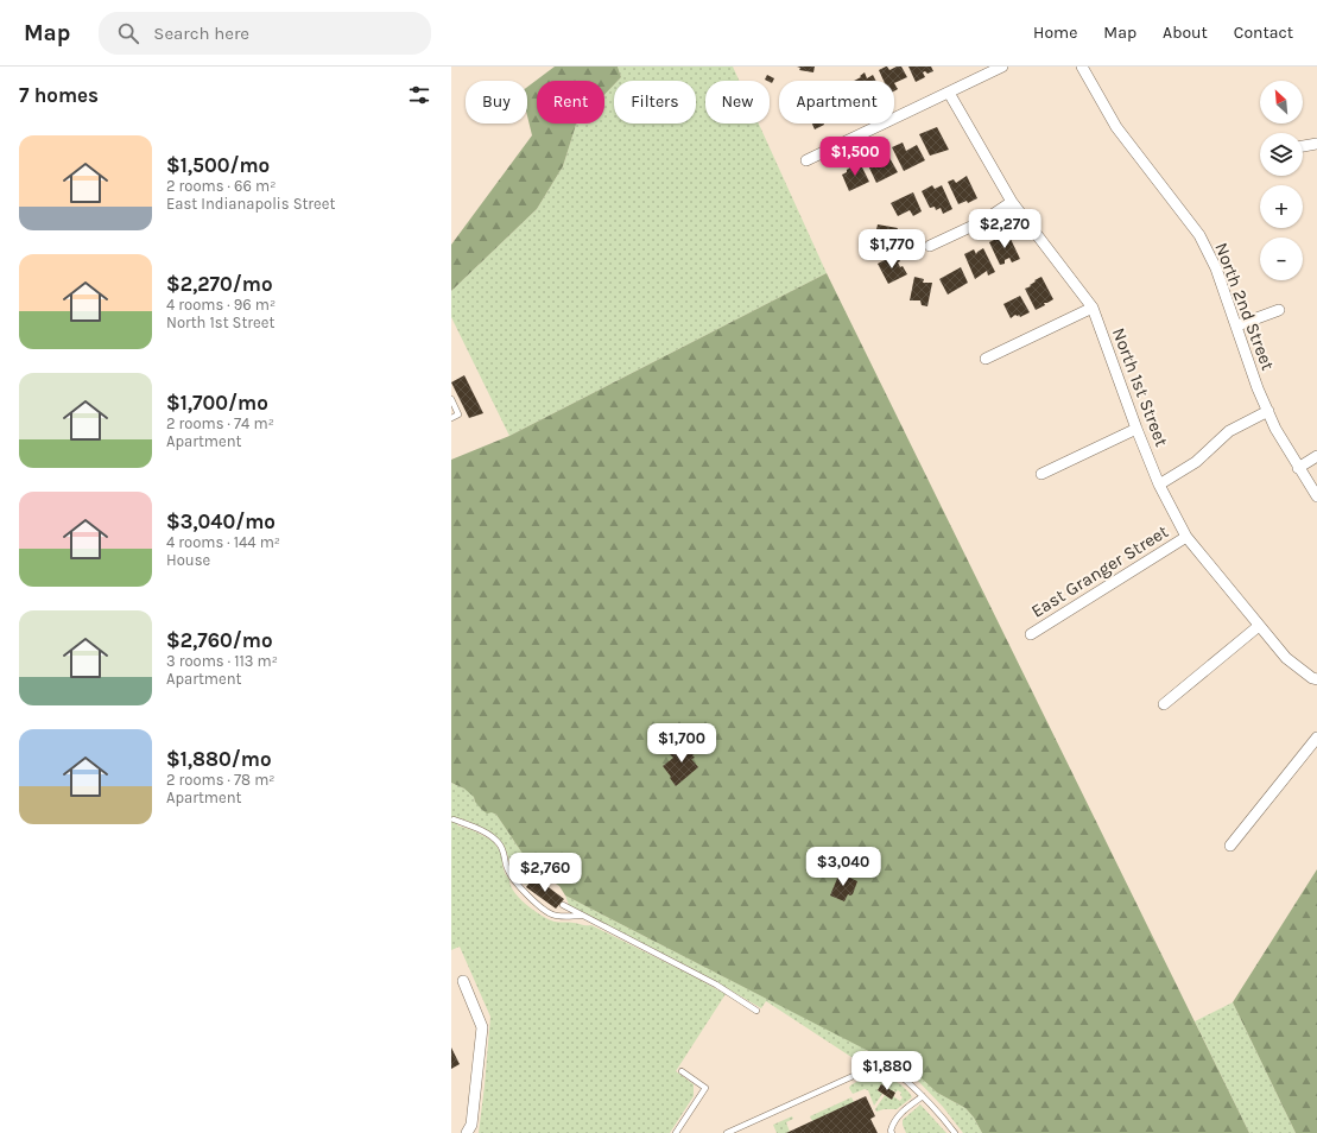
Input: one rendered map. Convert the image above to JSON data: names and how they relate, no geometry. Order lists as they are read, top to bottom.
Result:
{
  "streets": {
    "street": ["North 2nd Street", "North 1st Street", "East Granger Street"]
  },
  "crossings": [
    ["North 1st Street", "East Granger Street"]
  ],
  "north": "top left",
  "page": {
    "header": "Map",
    "search": "Search here",
    "nav": [
      "Home",
      "Map",
      "About",
      "Contact"
    ],
    "heading": "7 homes",
    "map_buttons": ["+", "−"],
    "chip": [
      "Buy",
      "Rent",
      "Filters",
      "New",
      "Apartment"
    ],
    "list": [
      {
        "name": "$1,500/mo",
        "note": "2 rooms · 66 m² · East Indianapolis Street"
      },
      {
        "name": "$2,270/mo",
        "note": "4 rooms · 96 m² · North 1st Street"
      },
      {
        "name": "$1,700/mo",
        "note": "2 rooms · 74 m² · Apartment"
      },
      {
        "name": "$3,040/mo",
        "note": "4 rooms · 144 m² · House"
      },
      {
        "name": "$2,760/mo",
        "note": "3 rooms · 113 m² · Apartment"
      },
      {
        "name": "$1,880/mo",
        "note": "2 rooms · 78 m² · Apartment"
      }
    ],
    "price": [
      "$1,500",
      "$2,270",
      "$1,770",
      "$1,700",
      "$3,040",
      "$2,760",
      "$1,880"
    ]
  }
}
